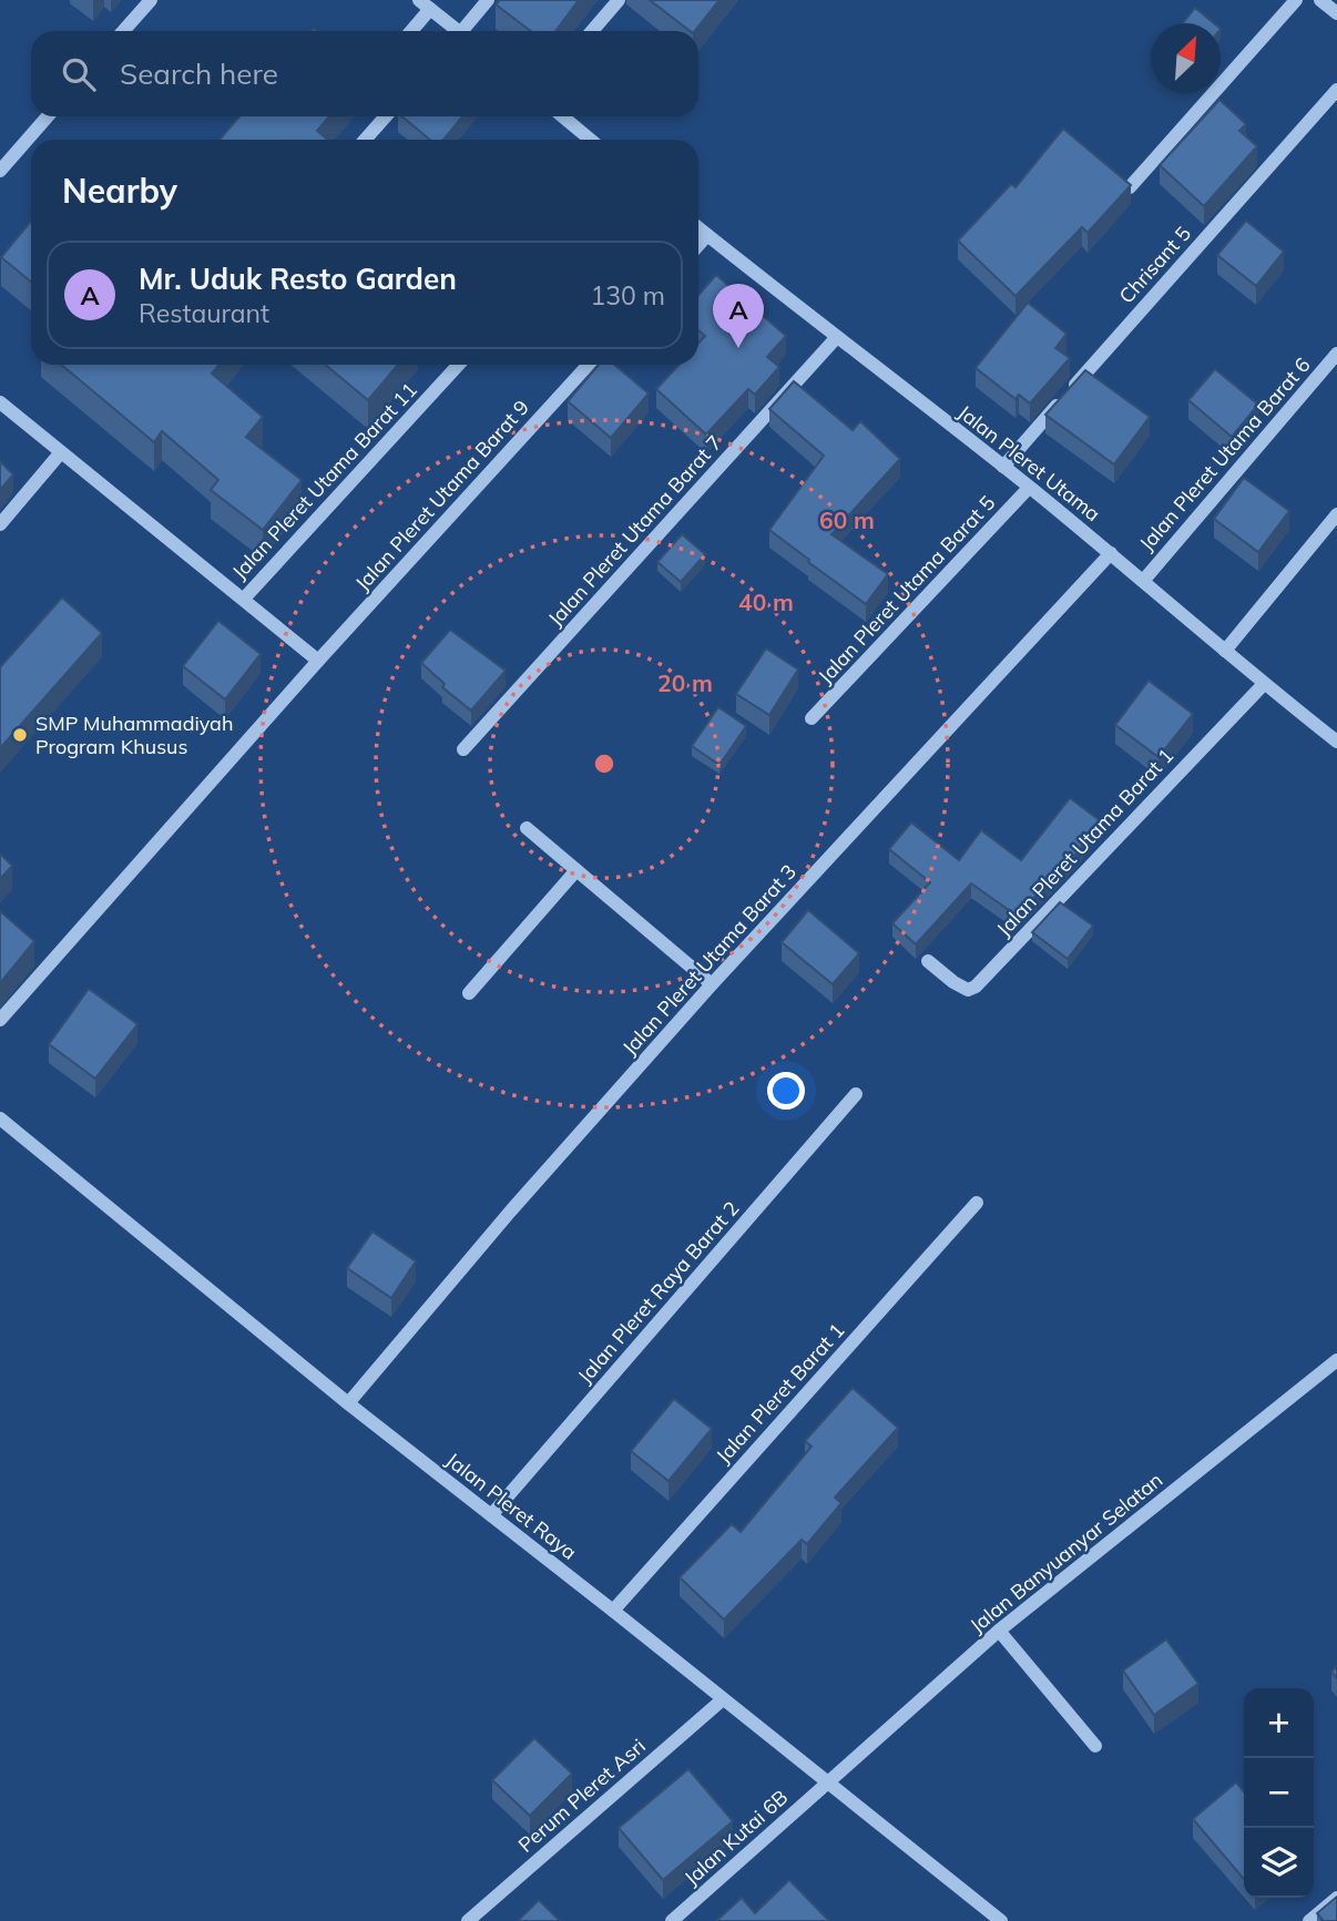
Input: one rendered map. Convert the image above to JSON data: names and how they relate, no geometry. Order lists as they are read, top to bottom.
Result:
{
  "streets": {
    "street": [
      "Chrisant 5",
      "Jalan Pleret Utama Barat 6",
      "Jalan Pleret Utama",
      "Jalan Pleret Utama Barat 11",
      "Jalan Pleret Utama Barat 9",
      "Jalan Pleret Utama Barat 7",
      "Jalan Pleret Utama Barat 5",
      "Jalan Pleret Utama Barat 1",
      "Jalan Pleret Utama Barat 3",
      "Jalan Pleret Raya Barat 2",
      "Jalan Pleret Barat 1",
      "Jalan Pleret Raya",
      "Jalan Banyuanyar Selatan",
      "Perum Pleret Asri",
      "Jalan Kutai 6B"
    ]
  },
  "crossings": [
    ["Chrisant 5", "Jalan Pleret Utama"],
    ["Jalan Pleret Utama Barat 6", "Jalan Pleret Utama"],
    ["Jalan Pleret Utama", "Jalan Pleret Utama Barat 7"],
    ["Jalan Pleret Utama", "Jalan Pleret Utama Barat 5"],
    ["Jalan Pleret Utama", "Jalan Pleret Utama Barat 1"],
    ["Jalan Pleret Utama", "Jalan Pleret Utama Barat 3"],
    ["Jalan Pleret Utama Barat 3", "Jalan Pleret Raya"],
    ["Jalan Pleret Raya Barat 2", "Jalan Pleret Raya"],
    ["Jalan Pleret Barat 1", "Jalan Pleret Raya"],
    ["Jalan Pleret Raya", "Jalan Banyuanyar Selatan"],
    ["Jalan Pleret Raya", "Perum Pleret Asri"],
    ["Jalan Pleret Raya", "Jalan Kutai 6B"],
    ["Jalan Banyuanyar Selatan", "Jalan Kutai 6B"]
  ],
  "places": ["SMP Muhammadiyah Program Khusus"],
  "north": "top right",
  "page": {
    "search": "Search here",
    "heading": "Nearby",
    "list": [
      {
        "mark": "A",
        "name": "Mr. Uduk Resto Garden",
        "note": "Restaurant",
        "value": "130 m"
      }
    ],
    "pins": "A",
    "map_buttons": ["+", "−"]
  },
  "rings": ["60 m", "40 m", "20 m"]
}
